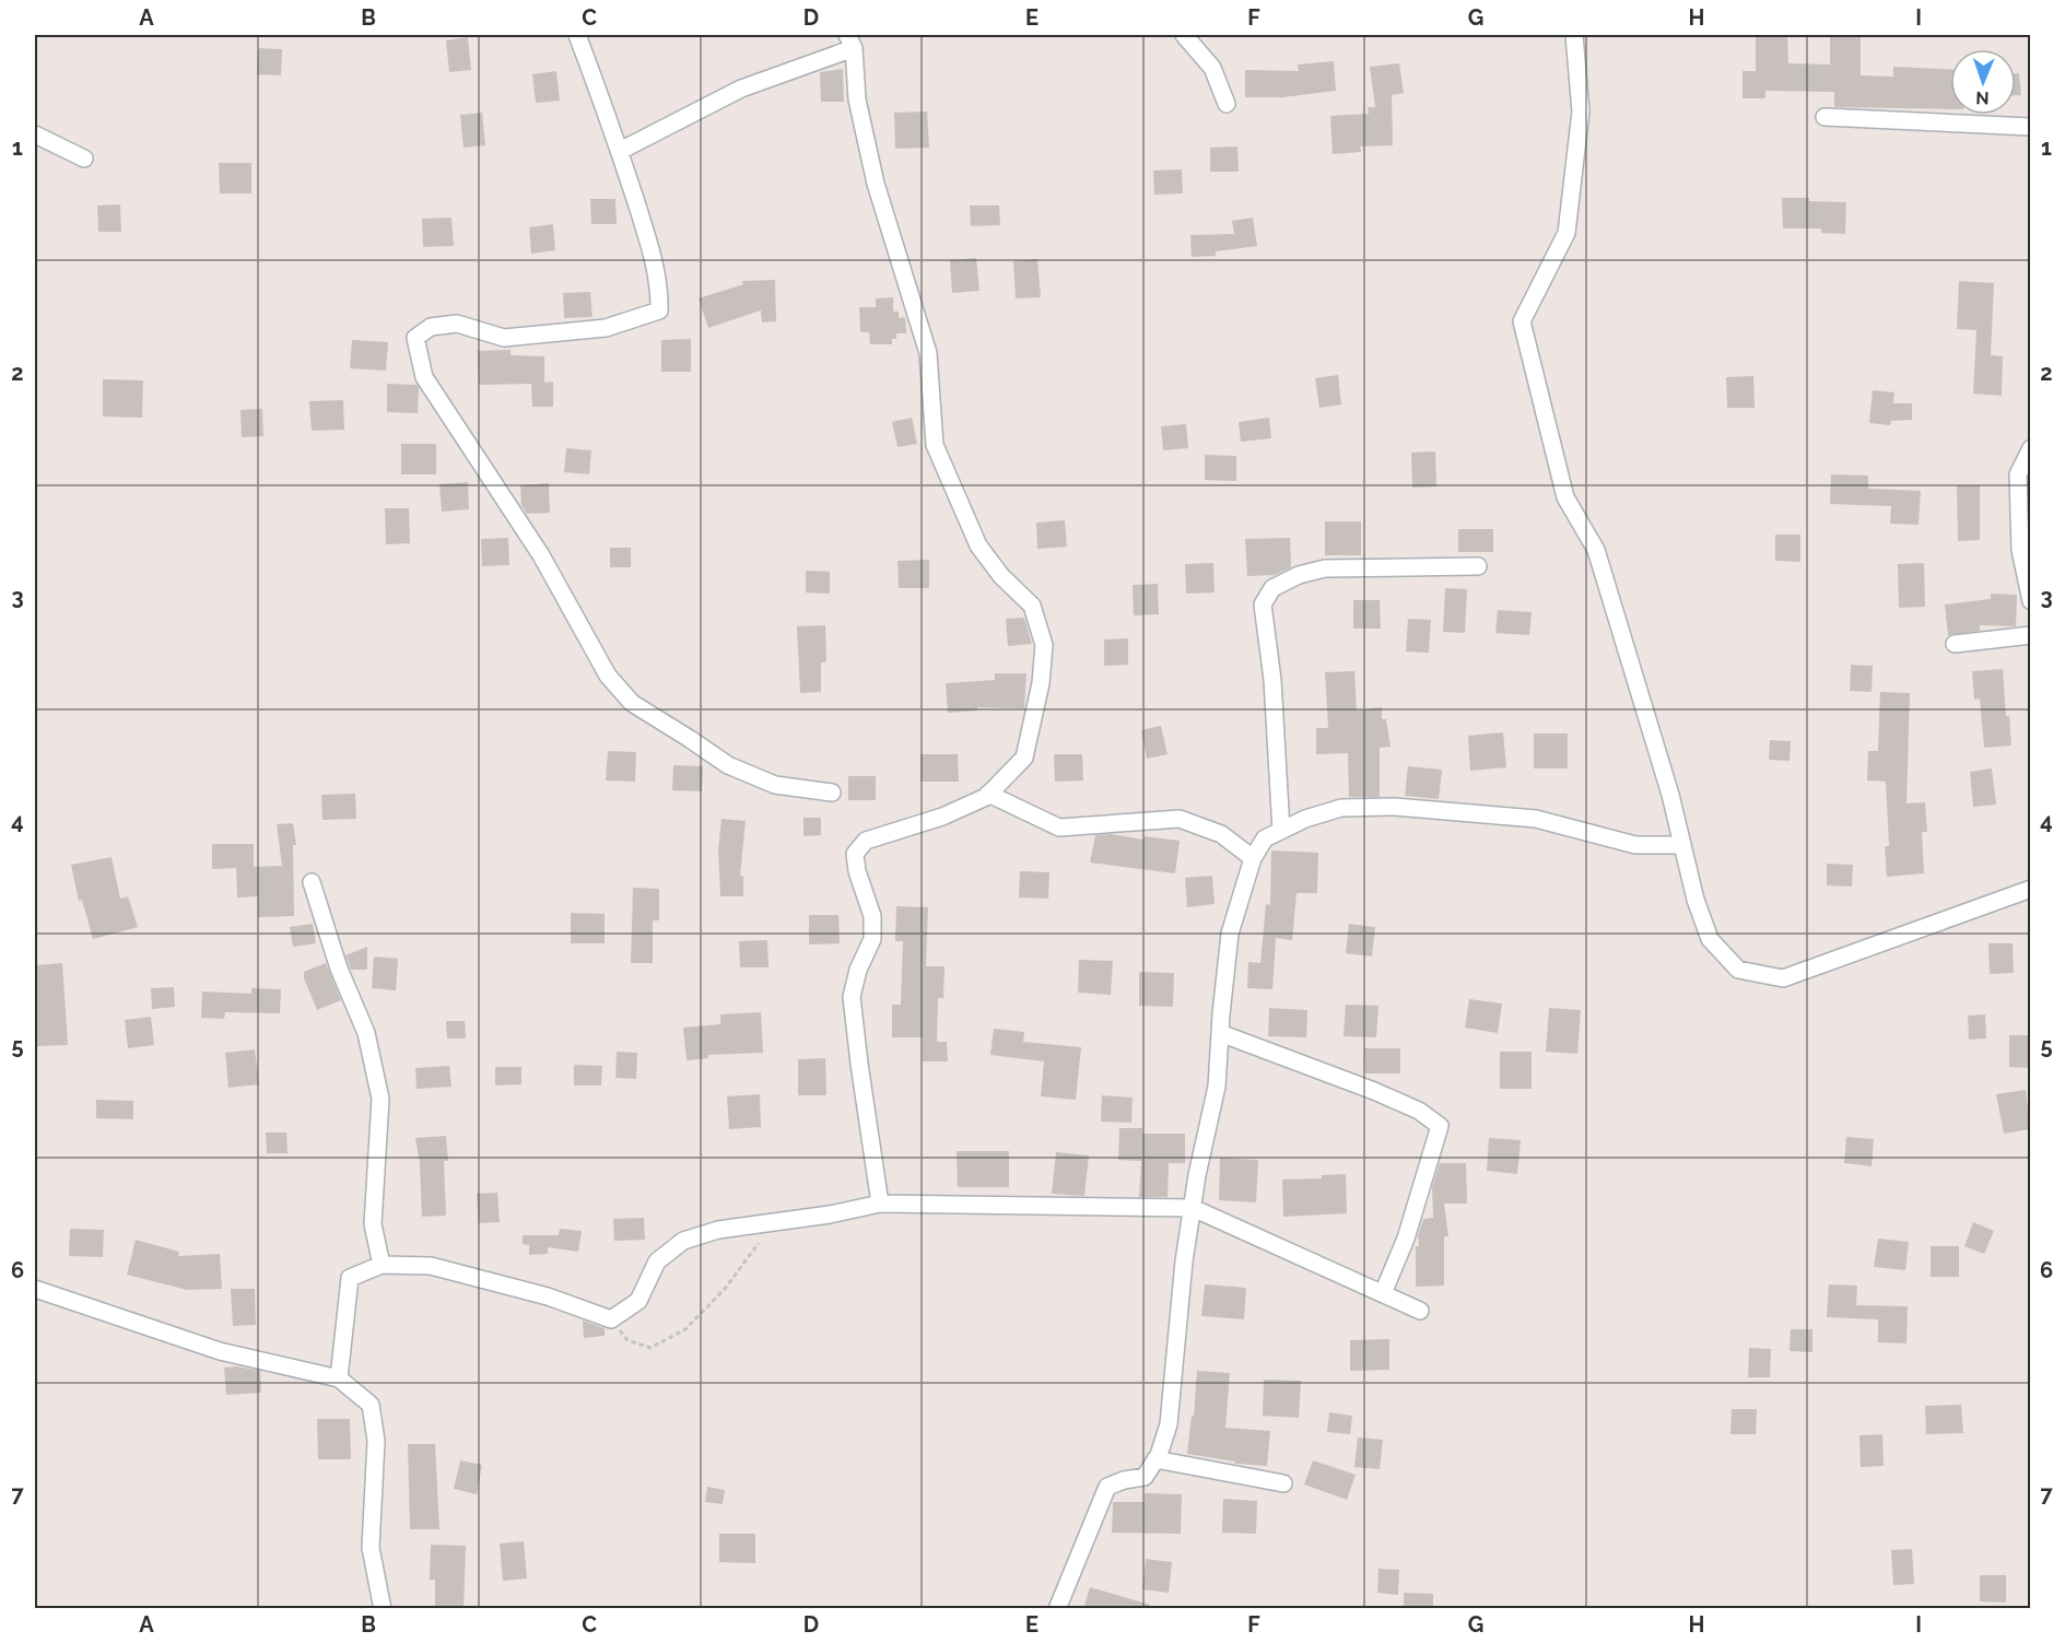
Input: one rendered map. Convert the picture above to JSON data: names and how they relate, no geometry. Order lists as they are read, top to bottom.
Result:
{
  "north": "bottom",
  "grid": {
    "columns": [
      "A",
      "B",
      "C",
      "D",
      "E",
      "F",
      "G",
      "H",
      "I"
    ],
    "rows": [
      "1",
      "2",
      "3",
      "4",
      "5",
      "6",
      "7"
    ]
  }
}
